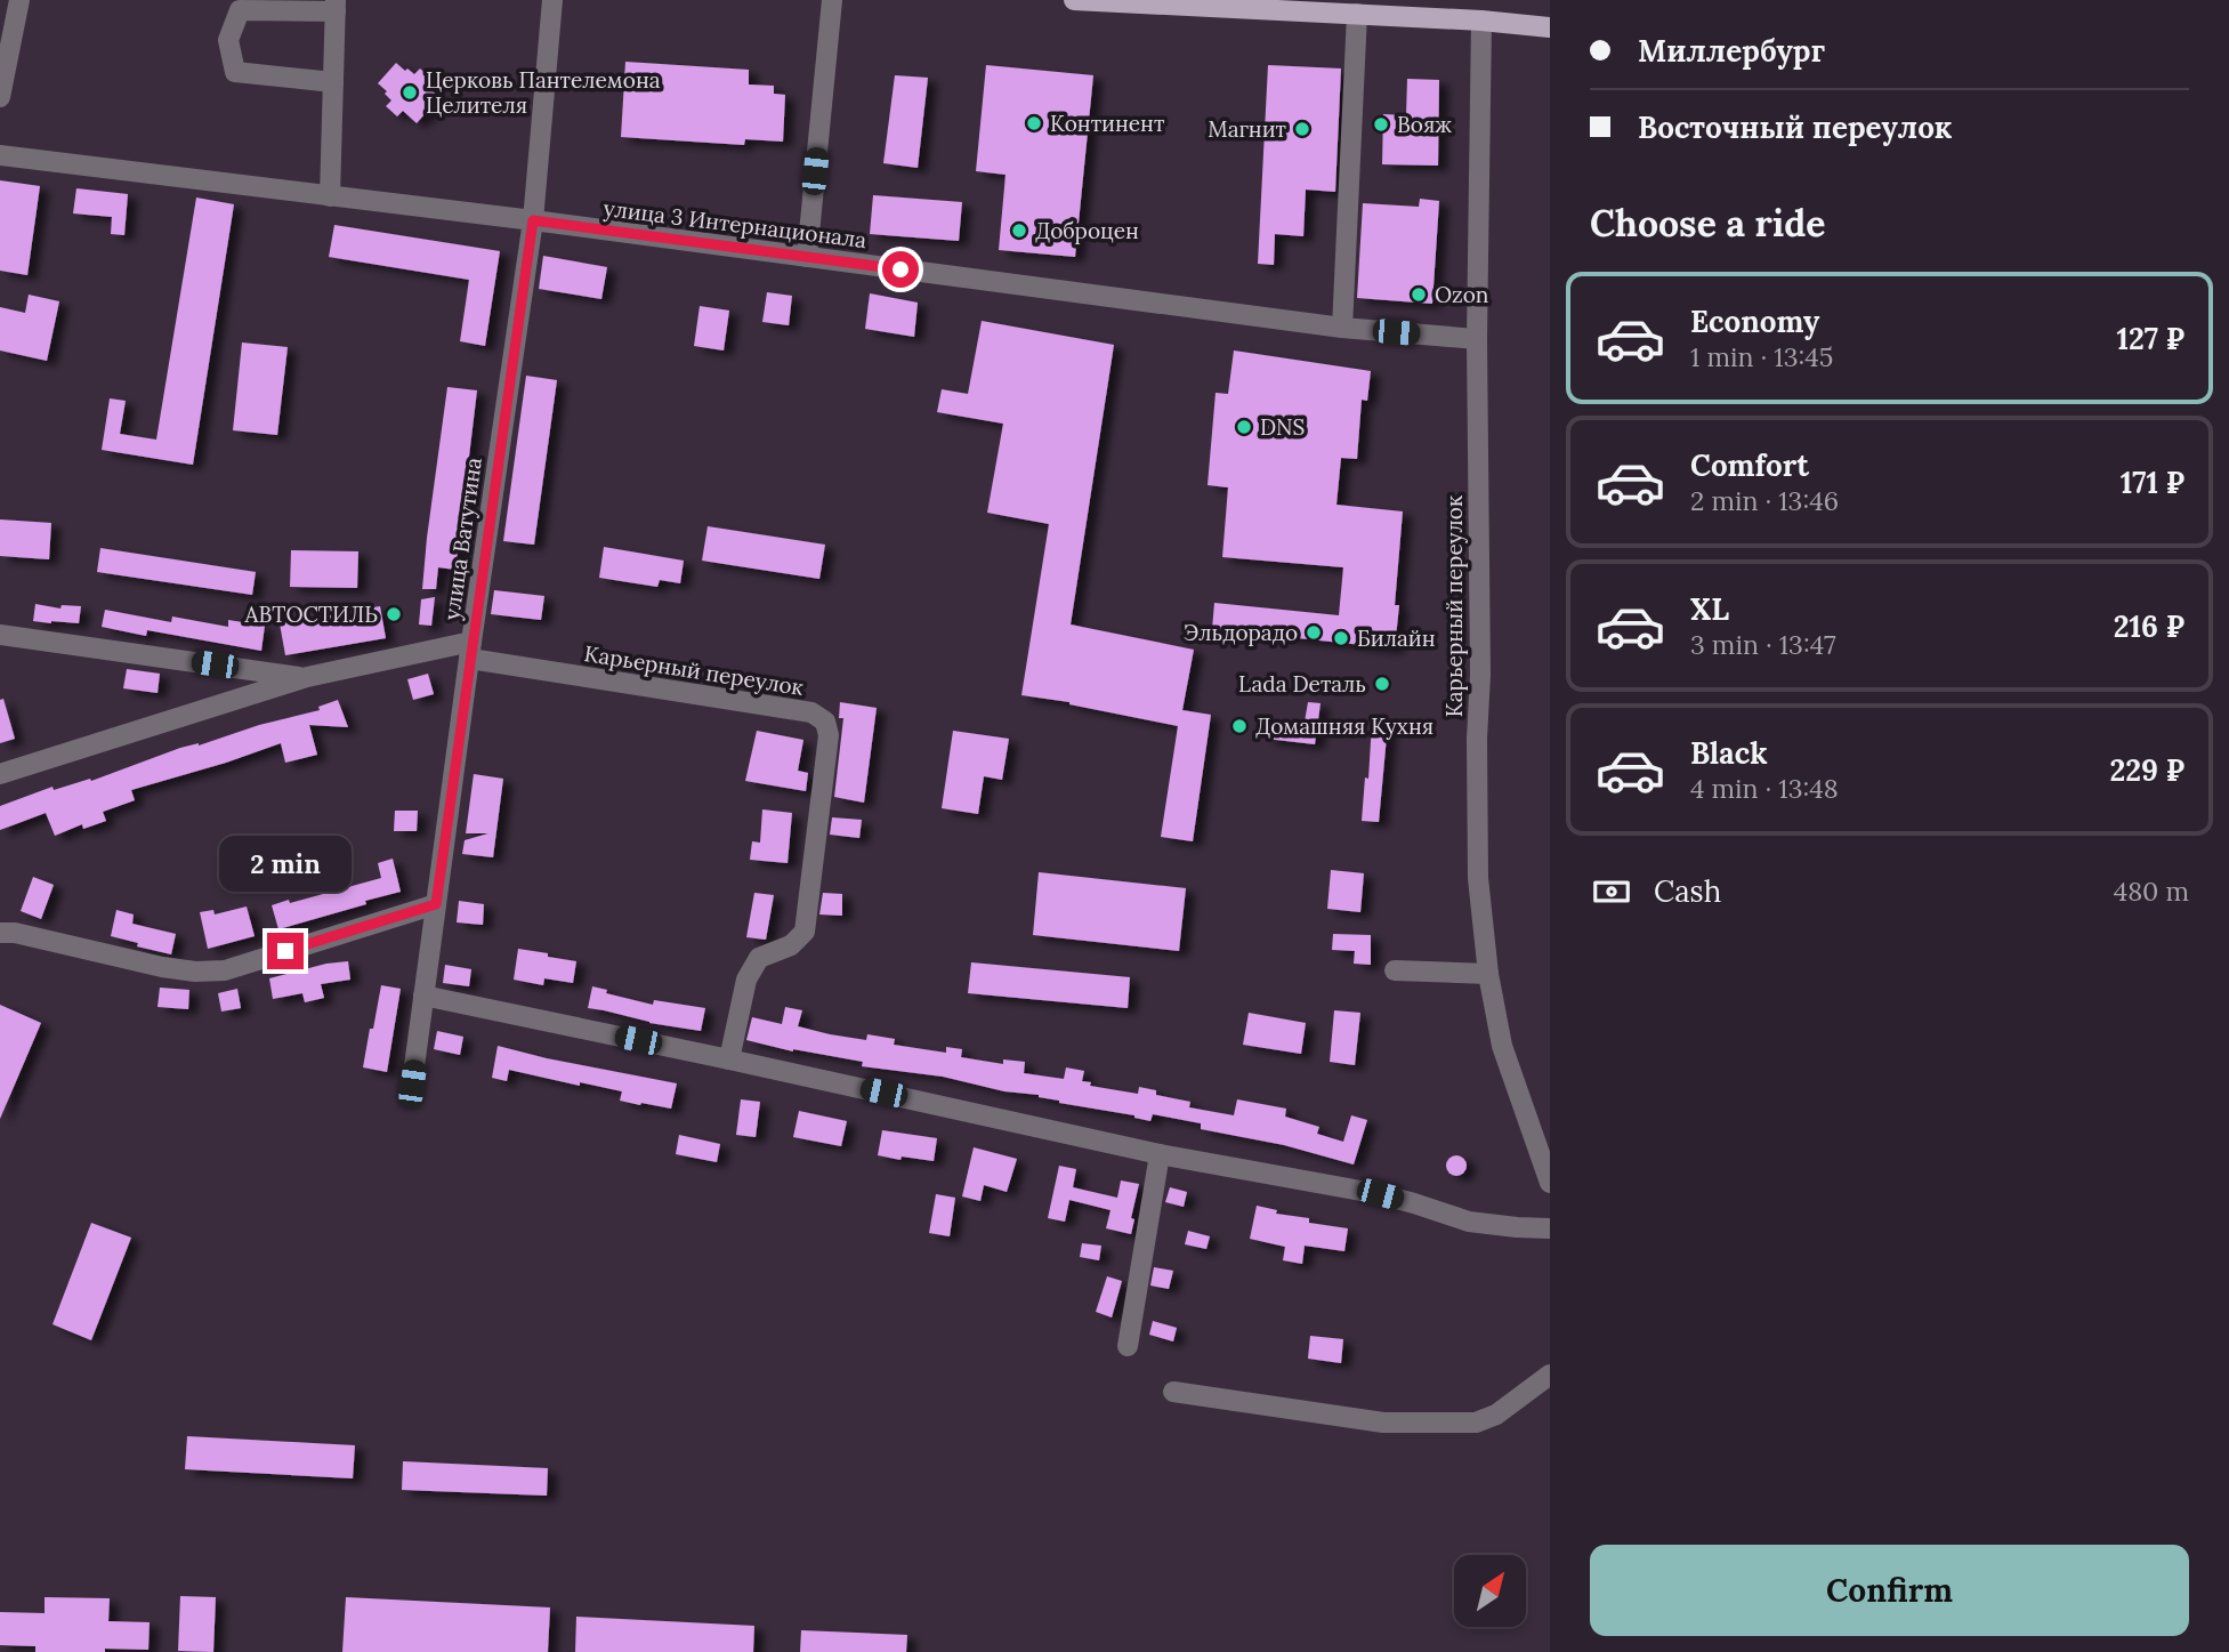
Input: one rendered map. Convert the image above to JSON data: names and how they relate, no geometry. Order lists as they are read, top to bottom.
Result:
{
  "streets": {
    "street": ["улица 3 Интернационала", "улица Ватутина", "Карьерный переулок"]
  },
  "crossings": [
    ["улица 3 Интернационала", "улица Ватутина"],
    ["улица 3 Интернационала", "Карьерный переулок"],
    ["улица Ватутина", "Карьерный переулок"]
  ],
  "places": [
    "Церковь Пантелемона Целителя",
    "Континент",
    "Вояж",
    "Магнит",
    "Доброцен",
    "Ozon",
    "DNS",
    "АВТОСТИЛЬ",
    "Эльдорадо",
    "Билайн",
    "Lada Dеталь",
    "Домашняя Кухня"
  ],
  "north": "top right",
  "page": {
    "banner": ["Миллербург", "Восточный переулок"],
    "heading": "Choose a ride",
    "list": [
      {
        "name": "Economy",
        "note": "1 min · 13:45",
        "value": "127 ₽"
      },
      {
        "name": "Comfort",
        "note": "2 min · 13:46",
        "value": "171 ₽"
      },
      {
        "name": "XL",
        "note": "3 min · 13:47",
        "value": "216 ₽"
      },
      {
        "name": "Black",
        "note": "4 min · 13:48",
        "value": "229 ₽"
      }
    ],
    "bubble": "2 min",
    "pay": ["Cash", "480 m"],
    "buttons": "Confirm"
  }
}
